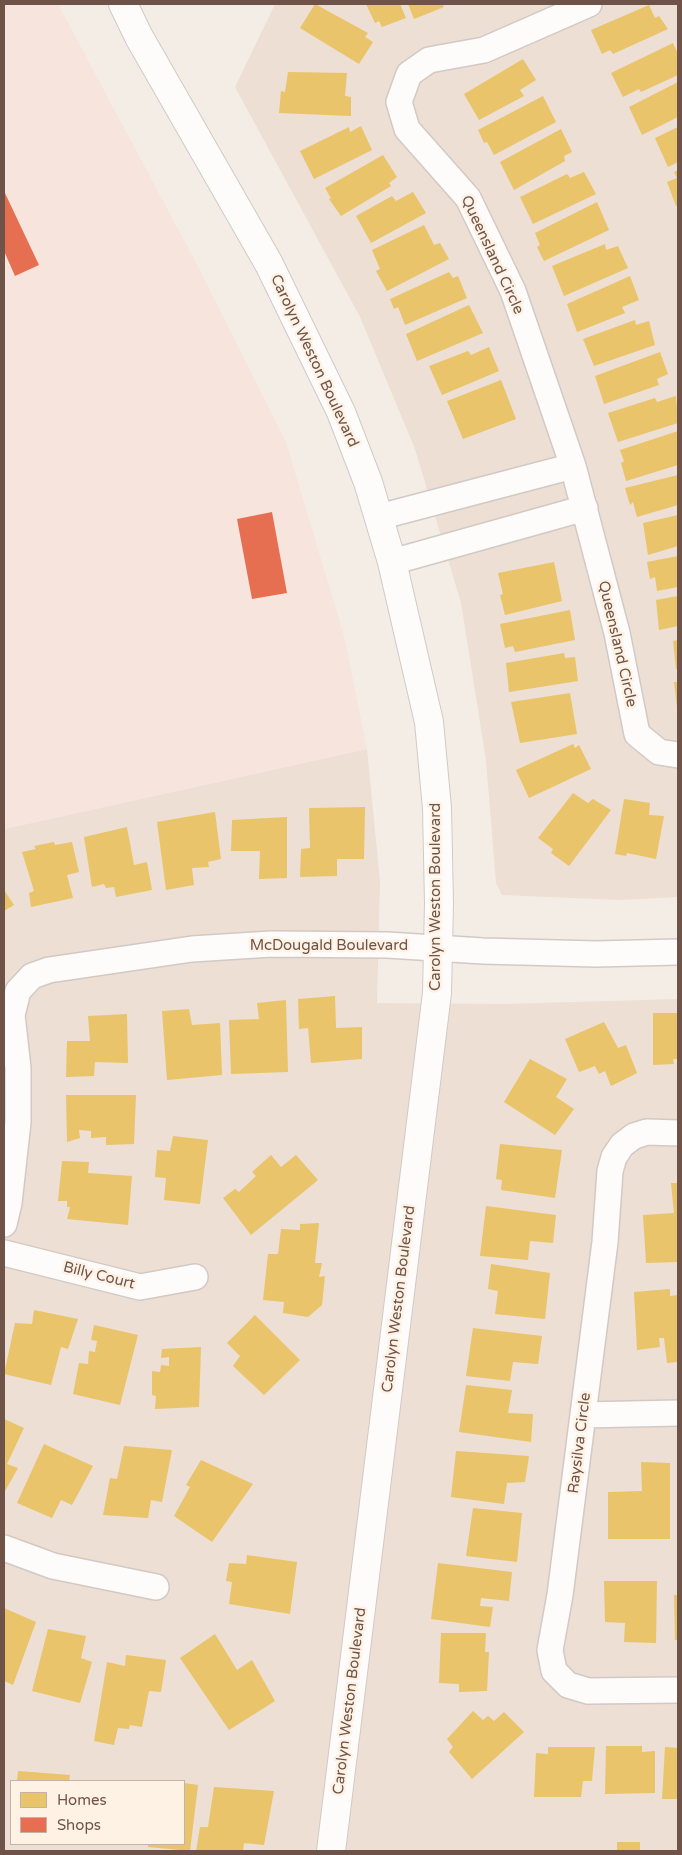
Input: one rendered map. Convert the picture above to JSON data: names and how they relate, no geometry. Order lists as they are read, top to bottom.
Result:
{
  "streets": {
    "street": [
      "Queensland Circle",
      "Carolyn Weston Boulevard",
      "McDougald Boulevard",
      "Billy Court",
      "Raysilva Circle"
    ]
  },
  "crossings": [
    ["Carolyn Weston Boulevard", "McDougald Boulevard"]
  ],
  "legend": ["Homes", "Shops"]
}
